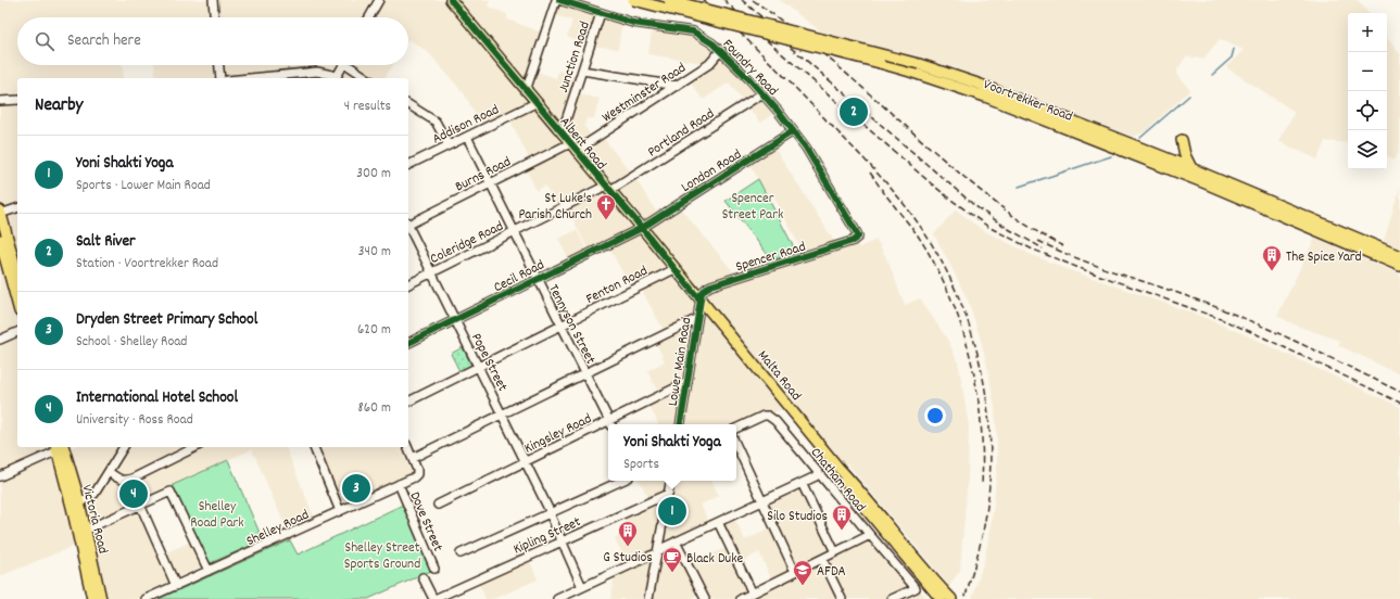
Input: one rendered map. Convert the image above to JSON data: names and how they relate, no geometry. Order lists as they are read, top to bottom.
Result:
{
  "streets": {
    "main road": [
      "Voortrekker Road",
      "Albert Road",
      "Malta Road",
      "Victoria Road"
    ],
    "street": [
      "Junction Road",
      "Foundry Road",
      "Westminster Road",
      "Addison Road",
      "Portland Road",
      "London Road",
      "Burns Road",
      "Coleridge Road",
      "Spencer Road",
      "Cecil Road",
      "Fenton Road",
      "Tennyson Street",
      "Pope Street",
      "Lower Main Road",
      "Kingsley Road",
      "Chatham Road",
      "Dove Street",
      "Shelley Road",
      "Kipling Street"
    ]
  },
  "crossings": [
    ["Junction Road", "Foundry Road"],
    ["Junction Road", "Albert Road"],
    ["Foundry Road", "Westminster Road"],
    ["Foundry Road", "Portland Road"],
    ["Foundry Road", "London Road"],
    ["Foundry Road", "Spencer Road"],
    ["Westminster Road", "Albert Road"],
    ["Westminster Road", "Burns Road"],
    ["Addison Road", "Albert Road"],
    ["Addison Road", "Tennyson Street"],
    ["Portland Road", "Albert Road"],
    ["Portland Road", "Coleridge Road"],
    ["Albert Road", "London Road"],
    ["Albert Road", "Burns Road"],
    ["Albert Road", "Coleridge Road"],
    ["Albert Road", "Spencer Road"],
    ["Albert Road", "Cecil Road"],
    ["Albert Road", "Fenton Road"],
    ["Albert Road", "Lower Main Road"],
    ["Albert Road", "Malta Road"],
    ["London Road", "Cecil Road"],
    ["Burns Road", "Tennyson Street"],
    ["Coleridge Road", "Tennyson Street"],
    ["Coleridge Road", "Pope Street"],
    ["Spencer Road", "Lower Main Road"],
    ["Spencer Road", "Malta Road"],
    ["Cecil Road", "Tennyson Street"],
    ["Cecil Road", "Pope Street"],
    ["Fenton Road", "Tennyson Street"],
    ["Fenton Road", "Pope Street"],
    ["Tennyson Street", "Kingsley Road"],
    ["Pope Street", "Kingsley Road"],
    ["Pope Street", "Kipling Street"],
    ["Lower Main Road", "Malta Road"],
    ["Lower Main Road", "Kingsley Road"],
    ["Dove Street", "Shelley Road"]
  ],
  "parks": ["Spencer Street Park", "Shelley Road Park", "Shelley Street Sports Ground"],
  "places": {
    "church": ["St Luke's Parish Church"],
    "building": ["The Spice Yard", "Silo Studios", "G Studios"],
    "cafe": ["Black Duke"],
    "school or university": ["AFDA"]
  },
  "page": {
    "map_buttons": ["+", "−"],
    "search": "Search here",
    "heading": ["Nearby", "4 results"],
    "pins": [
      "2",
      "3",
      "4",
      "1"
    ],
    "list": [
      {
        "mark": "1",
        "name": "Yoni Shakti Yoga",
        "note": "Sports · Lower Main Road",
        "value": "300 m"
      },
      {
        "mark": "2",
        "name": "Salt River",
        "note": "Station · Voortrekker Road",
        "value": "340 m"
      },
      {
        "mark": "3",
        "name": "Dryden Street Primary School",
        "note": "School · Shelley Road",
        "value": "620 m"
      },
      {
        "mark": "4",
        "name": "International Hotel School",
        "note": "University · Ross Road",
        "value": "860 m"
      }
    ],
    "popup": ["Yoni Shakti Yoga", "Sports"]
  }
}
